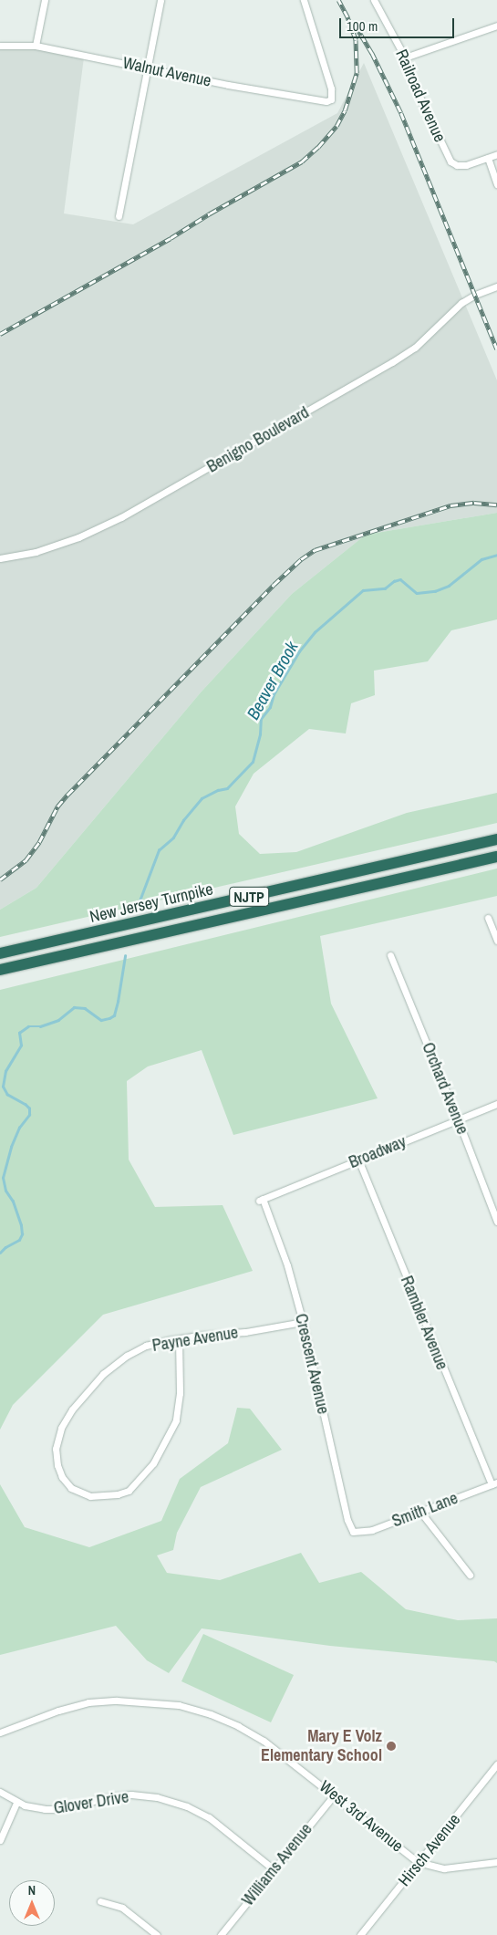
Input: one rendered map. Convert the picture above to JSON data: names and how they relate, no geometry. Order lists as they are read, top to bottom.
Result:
{
  "streets": {
    "highway": ["NJTP", "New Jersey Turnpike"],
    "street": [
      "Walnut Avenue",
      "Railroad Avenue",
      "Benigno Boulevard",
      "Orchard Avenue",
      "Broadway",
      "Rambler Avenue",
      "Payne Avenue",
      "Crescent Avenue",
      "Smith Lane",
      "Glover Drive",
      "West 3rd Avenue",
      "Hirsch Avenue",
      "Williams Avenue"
    ]
  },
  "crossings": [
    ["Orchard Avenue", "Broadway"],
    ["Broadway", "Rambler Avenue"],
    ["Broadway", "Crescent Avenue"],
    ["Rambler Avenue", "Smith Lane"],
    ["Payne Avenue", "Crescent Avenue"],
    ["Crescent Avenue", "Smith Lane"],
    ["Glover Drive", "Williams Avenue"],
    ["West 3rd Avenue", "Hirsch Avenue"],
    ["West 3rd Avenue", "Williams Avenue"]
  ],
  "water": ["Beaver Brook"],
  "places": ["Mary E Volz Elementary School"],
  "scale_bar": "100 m",
  "north": "top"
}
